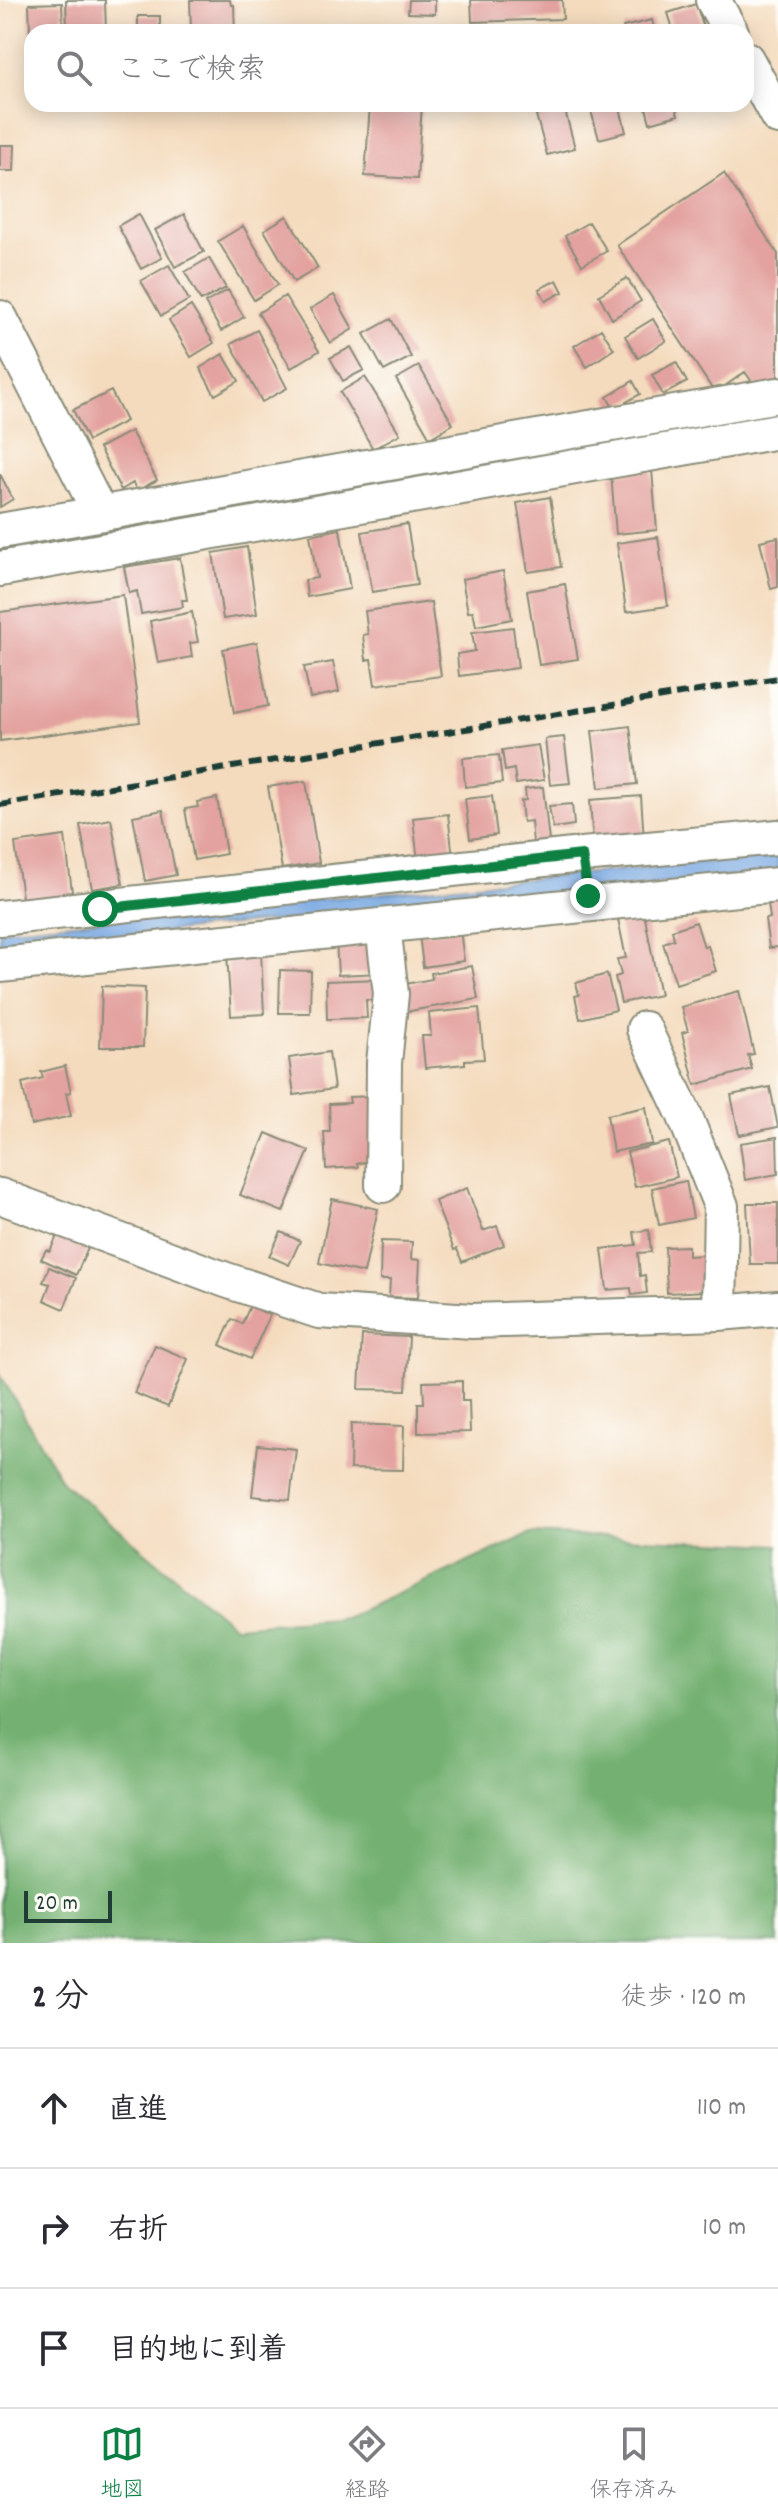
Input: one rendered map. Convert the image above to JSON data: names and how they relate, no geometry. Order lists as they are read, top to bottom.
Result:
{
  "scale_bar": "20 m",
  "page": {
    "search": "ここで検索",
    "scale": "20 m",
    "heading": ["2 分", "徒歩 · 120 m"],
    "list": [
      ["直進", "110 m"],
      ["右折", "10 m"],
      "目的地に到着"
    ],
    "nav": ["地図", "経路", "保存済み"]
  }
}
